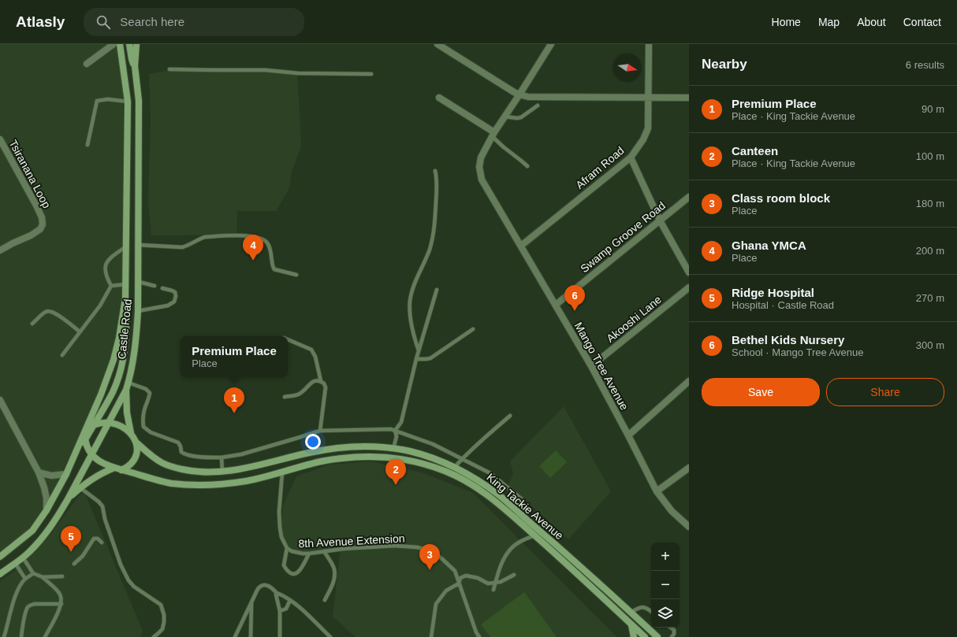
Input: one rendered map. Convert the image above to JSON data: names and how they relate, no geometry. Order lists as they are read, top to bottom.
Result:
{
  "streets": {
    "main road": ["Castle Road", "King Tackie Avenue"],
    "street": [
      "Afram Road",
      "Tsiranana Loop",
      "Swamp Groove Road",
      "Akooshi Lane",
      "Mango Tree Avenue"
    ],
    "lane": ["8th Avenue Extension"]
  },
  "crossings": [
    ["Afram Road", "Mango Tree Avenue"],
    ["Swamp Groove Road", "Mango Tree Avenue"],
    ["Akooshi Lane", "Mango Tree Avenue"],
    ["Castle Road", "King Tackie Avenue"],
    ["King Tackie Avenue", "8th Avenue Extension"]
  ],
  "north": "right",
  "page": {
    "header": "Atlasly",
    "search": "Search here",
    "nav": [
      "Home",
      "Map",
      "About",
      "Contact"
    ],
    "heading": ["Nearby", "6 results"],
    "list": [
      {
        "mark": "1",
        "name": "Premium Place",
        "note": "Place · King Tackie Avenue",
        "value": "90 m"
      },
      {
        "mark": "2",
        "name": "Canteen",
        "note": "Place · King Tackie Avenue",
        "value": "100 m"
      },
      {
        "mark": "3",
        "name": "Class room block",
        "note": "Place",
        "value": "180 m"
      },
      {
        "mark": "4",
        "name": "Ghana YMCA",
        "note": "Place",
        "value": "200 m"
      },
      {
        "mark": "5",
        "name": "Ridge Hospital",
        "note": "Hospital · Castle Road",
        "value": "270 m"
      },
      {
        "mark": "6",
        "name": "Bethel Kids Nursery",
        "note": "School · Mango Tree Avenue",
        "value": "300 m"
      }
    ],
    "pins": [
      "4",
      "6",
      "1",
      "2",
      "5",
      "3"
    ],
    "popup": ["Premium Place", "Place"],
    "buttons": ["Save", "Share"],
    "map_buttons": ["+", "−"]
  }
}
